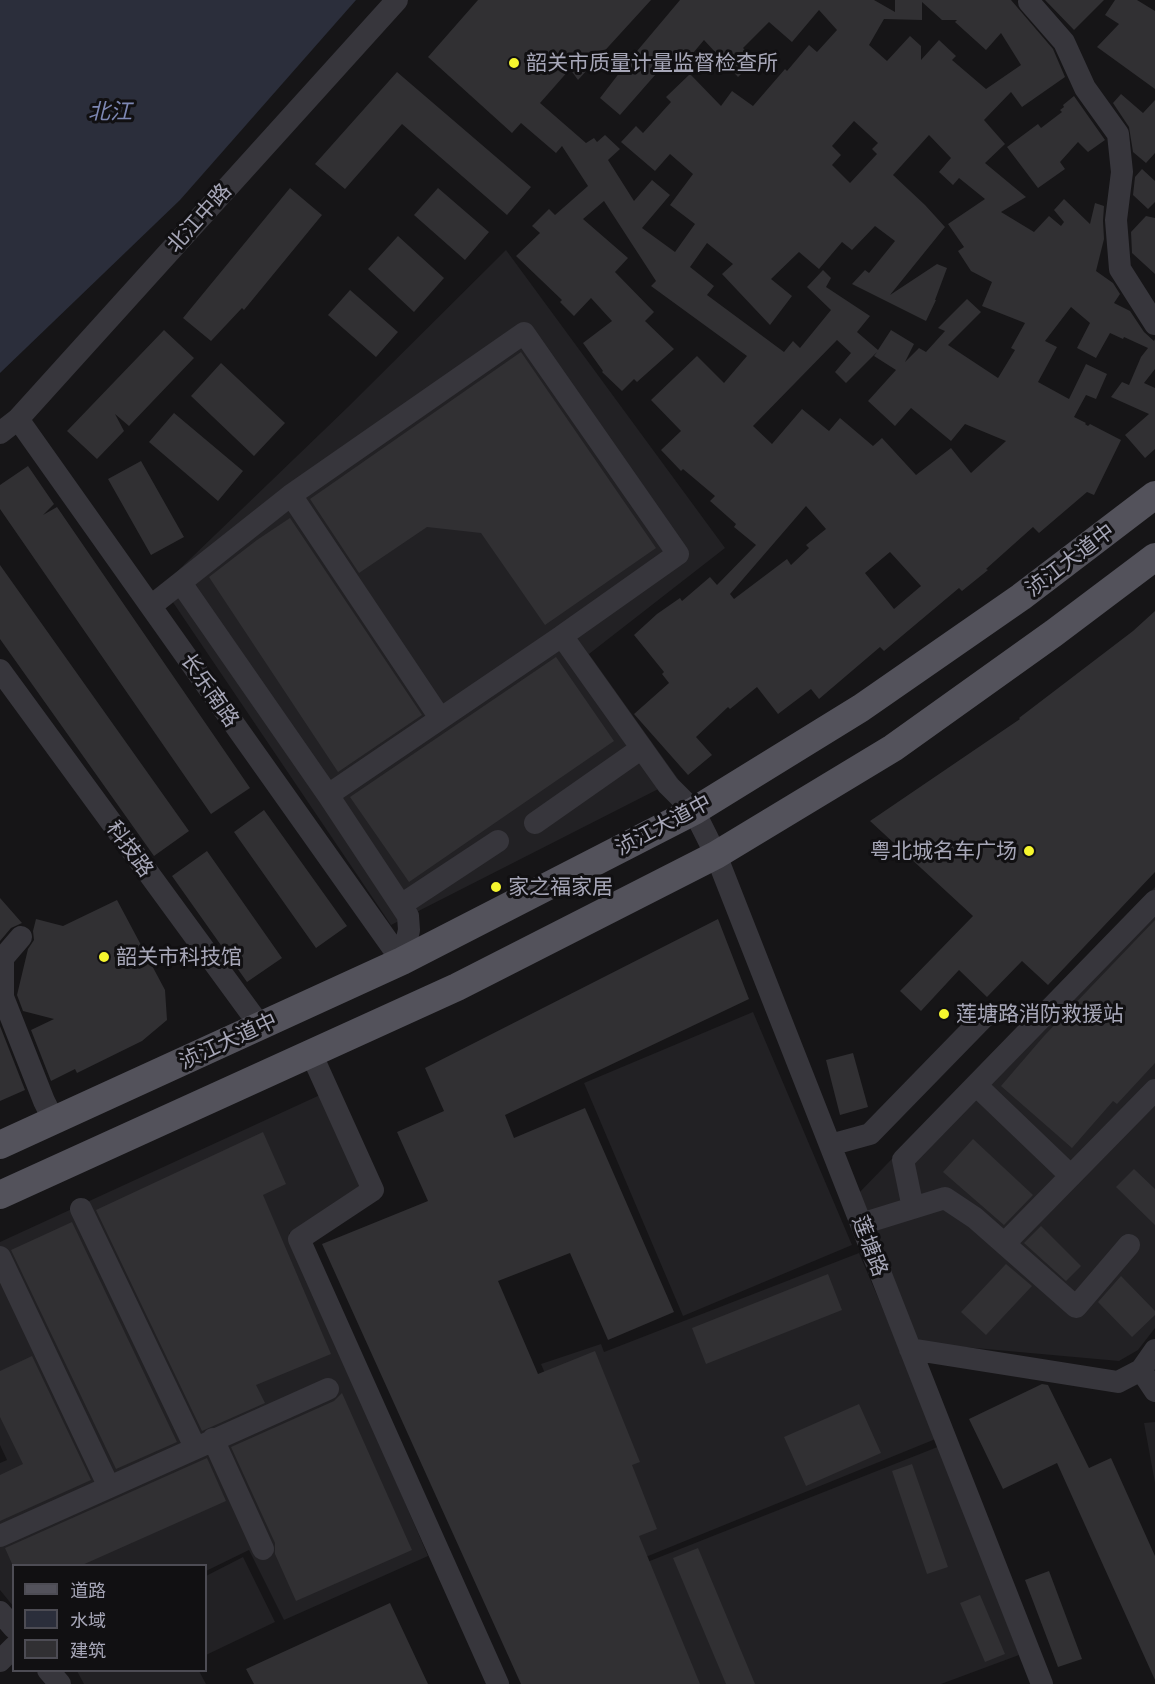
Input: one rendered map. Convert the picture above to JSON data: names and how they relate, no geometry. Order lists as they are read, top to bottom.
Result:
{
  "streets": {
    "main road": ["浈江大道中"],
    "street": [
      "北江中路",
      "长乐南路",
      "科技路",
      "莲塘路"
    ]
  },
  "crossings": [
    ["北江中路", "长乐南路"],
    ["浈江大道中", "长乐南路"],
    ["浈江大道中", "科技路"],
    ["浈江大道中", "莲塘路"]
  ],
  "water": ["北江"],
  "places": [
    "韶关市质量计量监督检查所",
    "粤北城名车广场",
    "家之福家居",
    "韶关市科技馆",
    "莲塘路消防救援站"
  ],
  "legend": ["道路", "水域", "建筑"]
}
